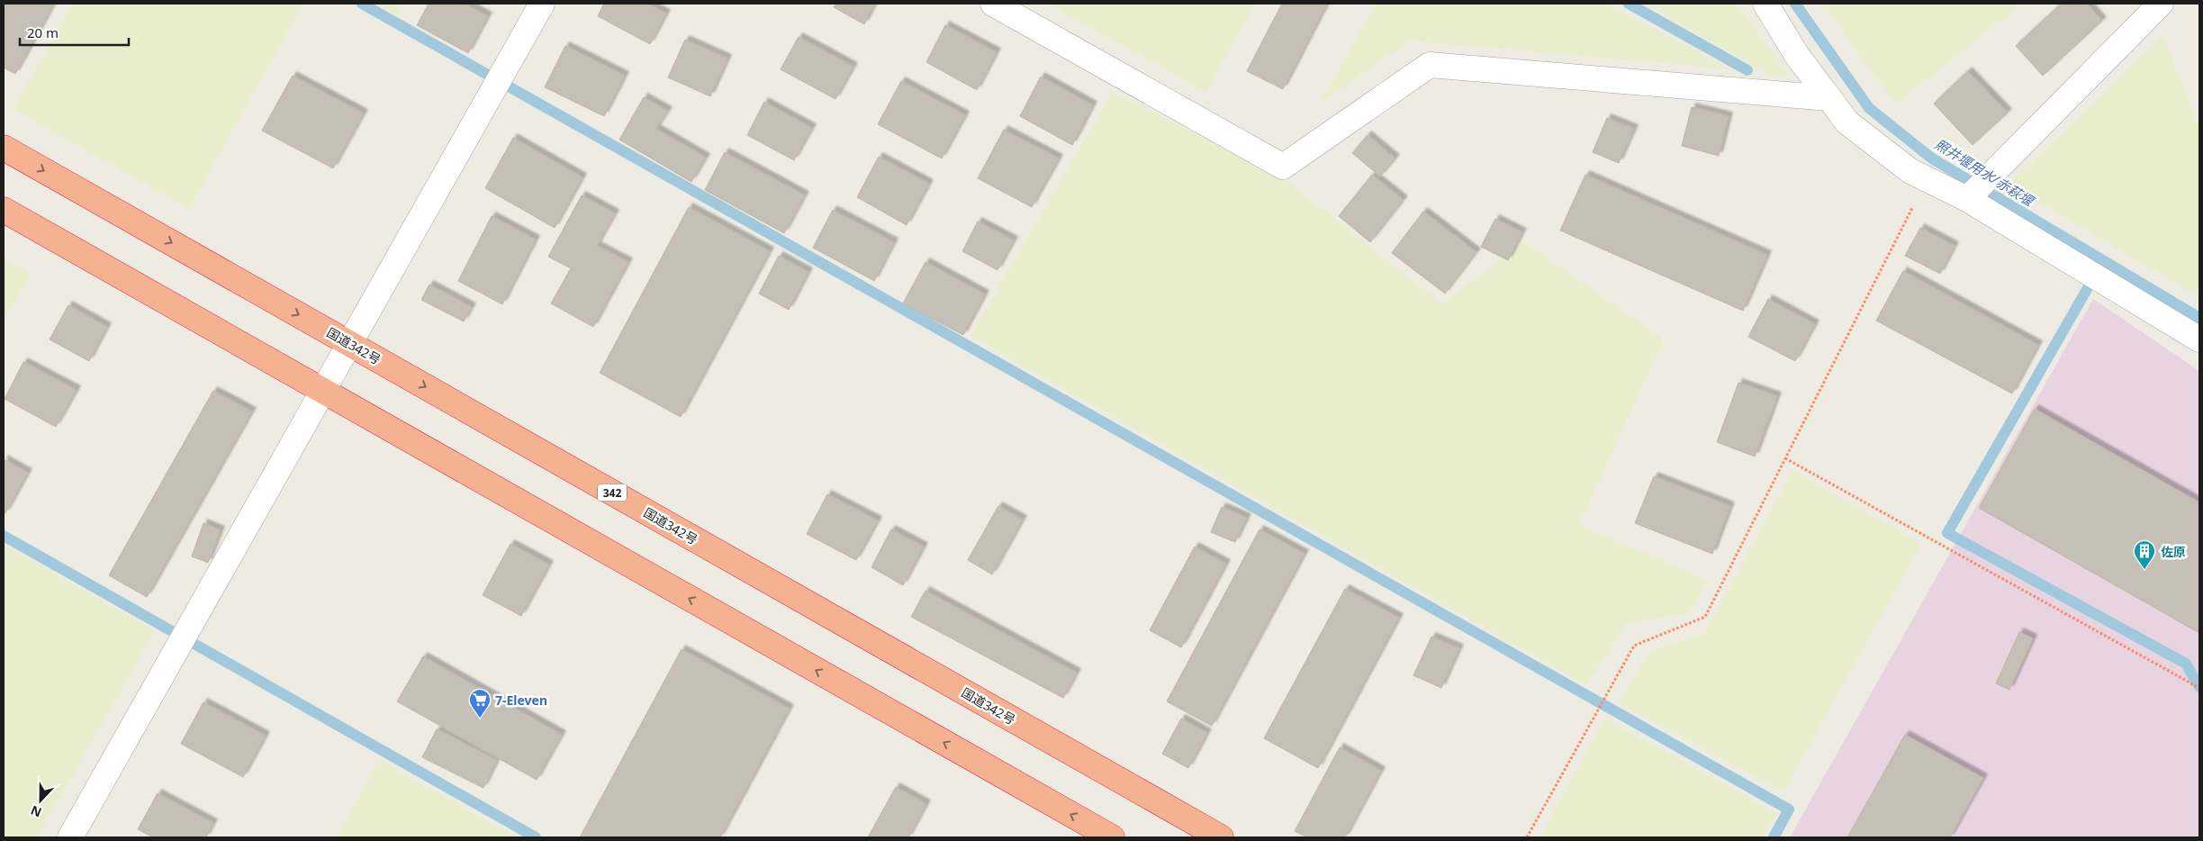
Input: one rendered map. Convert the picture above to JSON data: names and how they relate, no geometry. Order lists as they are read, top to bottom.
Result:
{
  "streets": {
    "highway": ["国道342号", "342"]
  },
  "water": ["照井堰用水/赤萩堰"],
  "places": {
    "building": ["佐原"],
    "supermarket": ["7-Eleven"]
  },
  "scale_bar": "20 m",
  "north": "bottom"
}
